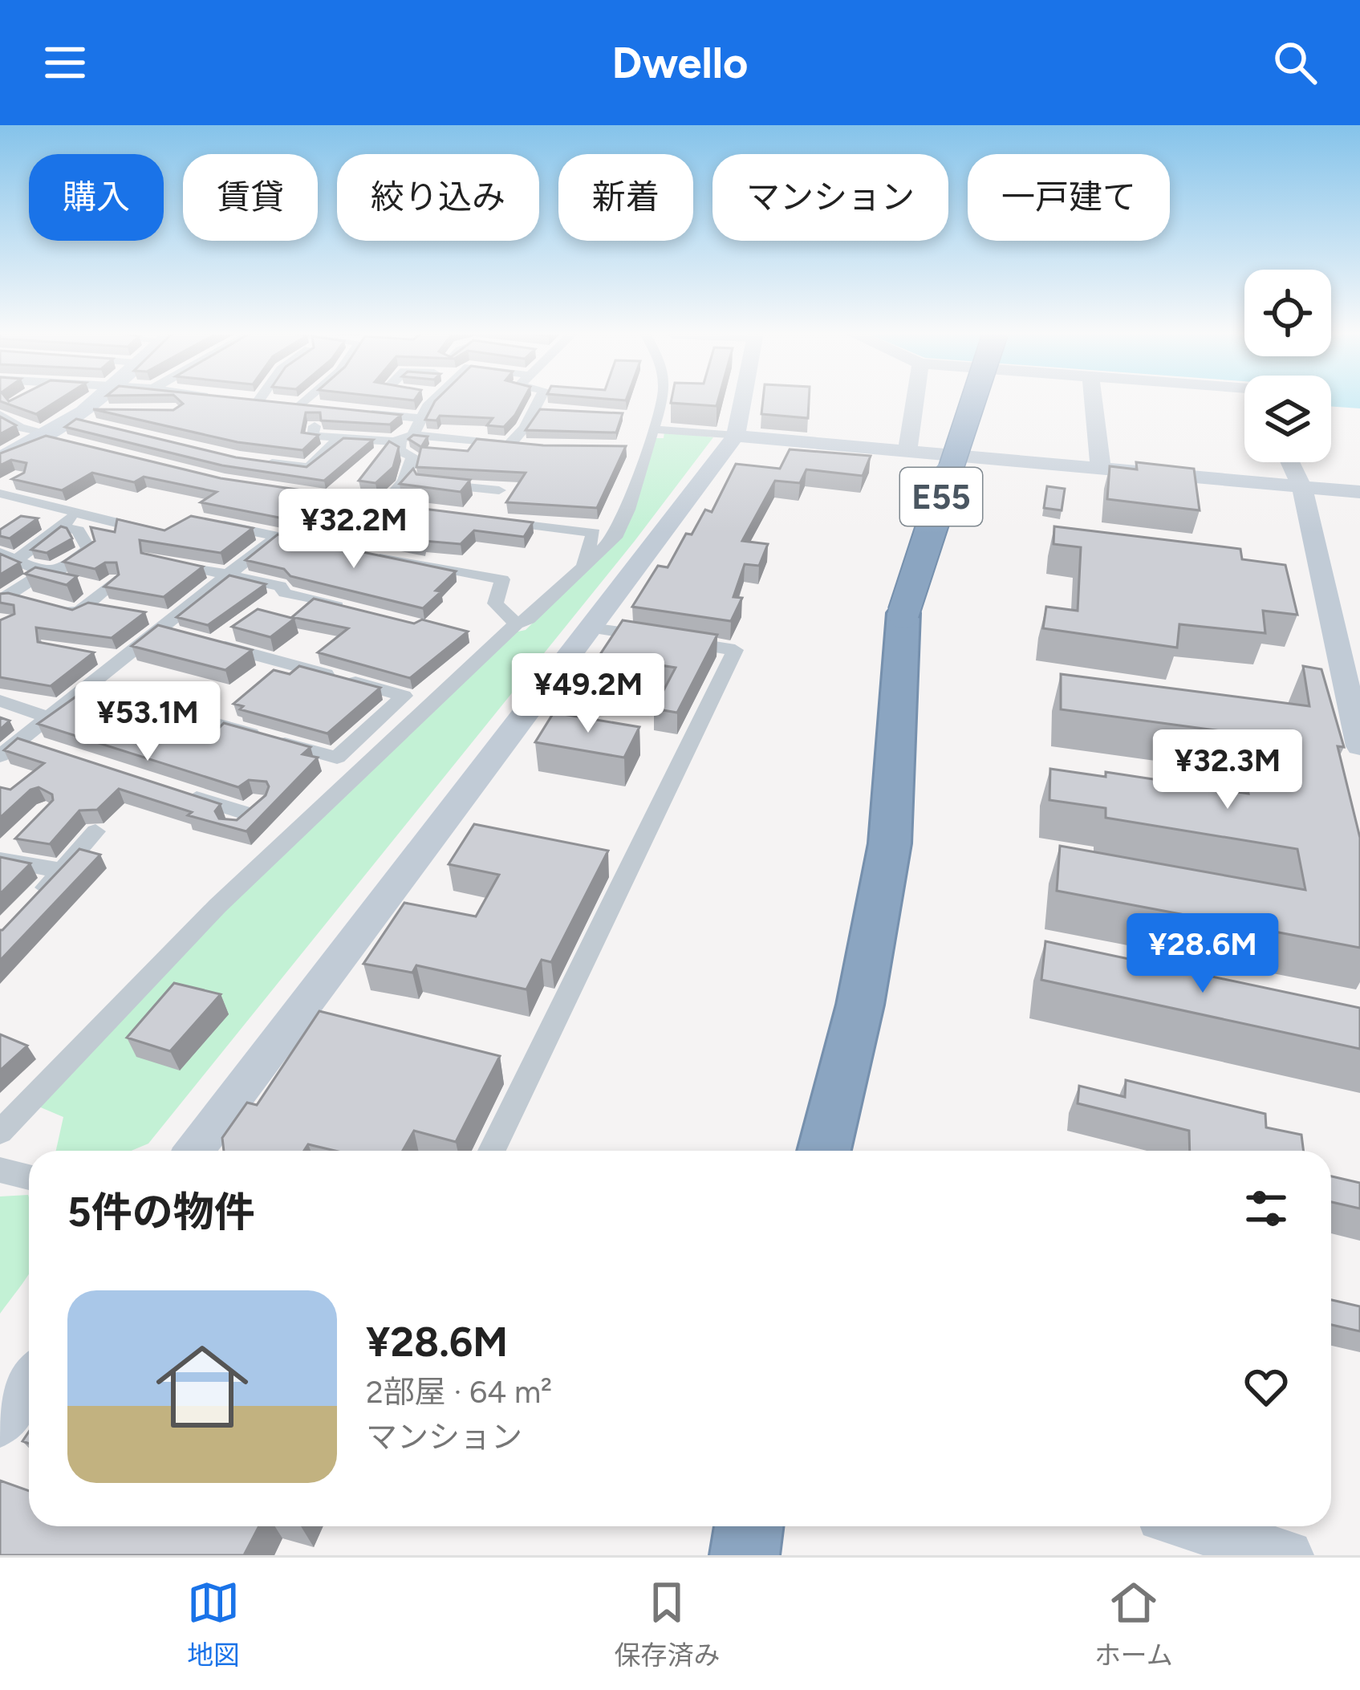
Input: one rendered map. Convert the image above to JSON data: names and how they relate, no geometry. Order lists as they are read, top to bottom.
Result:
{
  "streets": {
    "highway": ["E55"]
  },
  "page": {
    "header": "Dwello",
    "chip": [
      "購入",
      "賃貸",
      "絞り込み",
      "新着",
      "マンション",
      "一戸建て"
    ],
    "price": [
      "¥32.2M",
      "¥49.2M",
      "¥53.1M",
      "¥32.3M",
      "¥28.6M"
    ],
    "heading": "5件の物件",
    "list": [
      {
        "name": "¥28.6M",
        "note": "2部屋 · 64 m² · マンション"
      }
    ],
    "tabs": ["地図", "保存済み", "ホーム"]
  }
}
